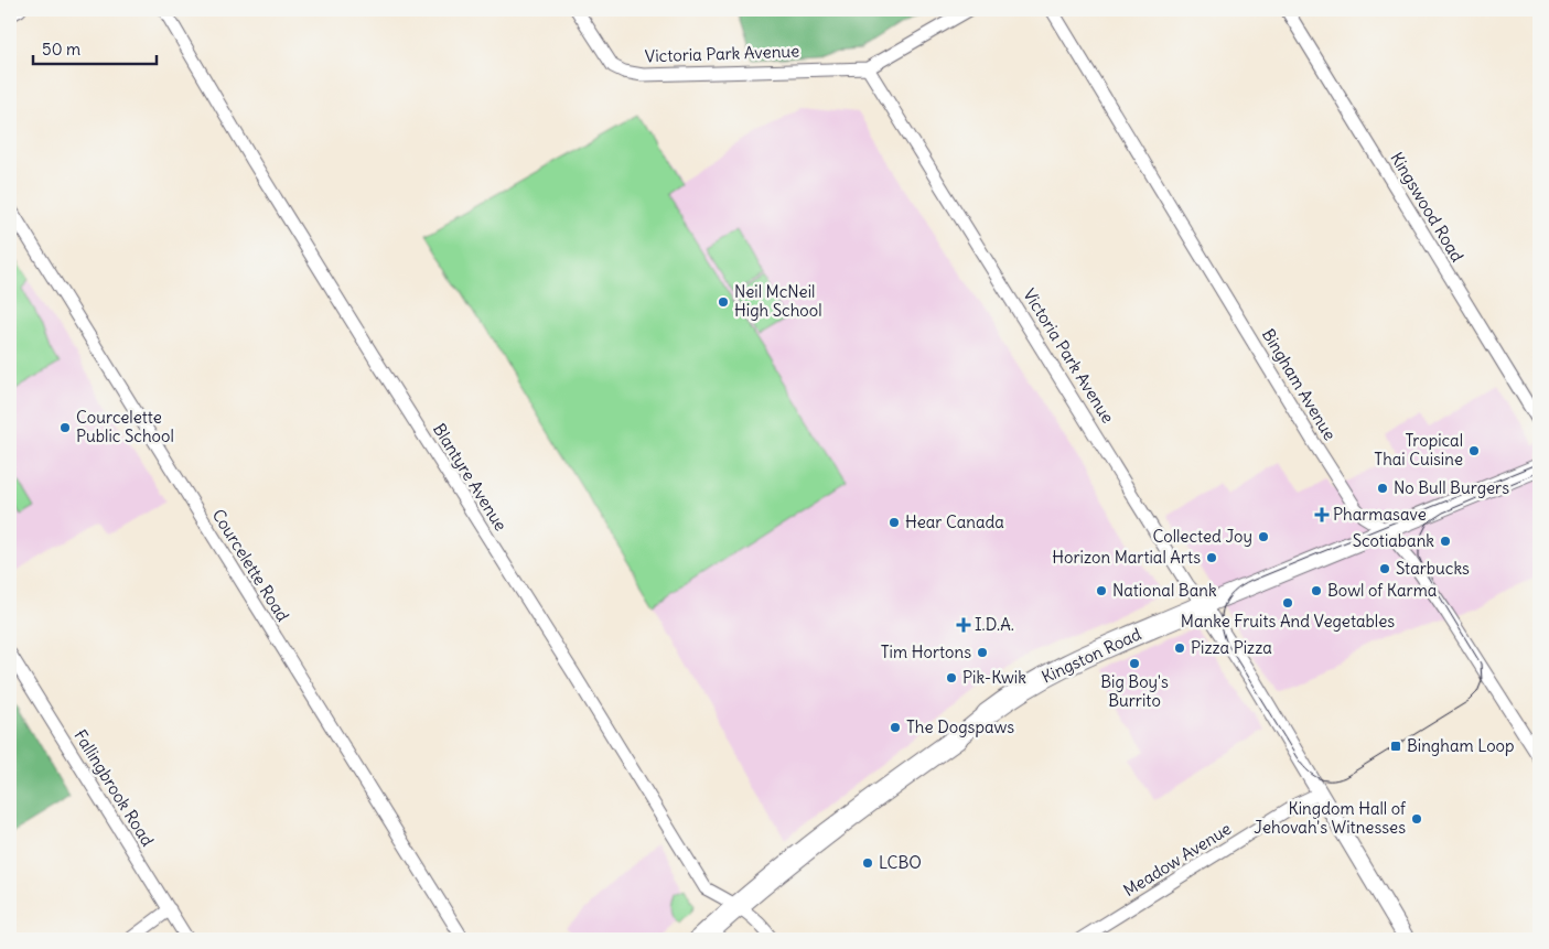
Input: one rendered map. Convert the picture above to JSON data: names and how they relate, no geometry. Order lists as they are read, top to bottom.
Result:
{
  "streets": {
    "main road": ["Kingston Road"],
    "street": [
      "Victoria Park Avenue",
      "Kingswood Road",
      "Bingham Avenue",
      "Blantyre Avenue",
      "Courcelette Road",
      "Fallingbrook Road",
      "Meadow Avenue"
    ]
  },
  "crossings": [
    ["Victoria Park Avenue", "Kingston Road"],
    ["Victoria Park Avenue", "Meadow Avenue"],
    ["Bingham Avenue", "Kingston Road"],
    ["Blantyre Avenue", "Kingston Road"]
  ],
  "places": {
    "other": [
      "Neil McNeil High School",
      "Courcelette Public School",
      "Tropical Thai Cuisine",
      "No Bull Burgers",
      "Hear Canada",
      "Collected Joy",
      "Scotiabank",
      "Horizon Martial Arts",
      "Starbucks",
      "National Bank",
      "Bowl of Karma",
      "Manke Fruits And Vegetables",
      "Pizza Pizza",
      "Tim Hortons",
      "Big Boy's Burrito",
      "Pik-Kwik",
      "The Dogspaws",
      "Kingdom Hall of Jehovah's Witnesses",
      "LCBO"
    ],
    "health": ["Pharmasave", "I.D.A."],
    "transit": ["Bingham Loop"]
  },
  "scale_bar": "50 m"
}
